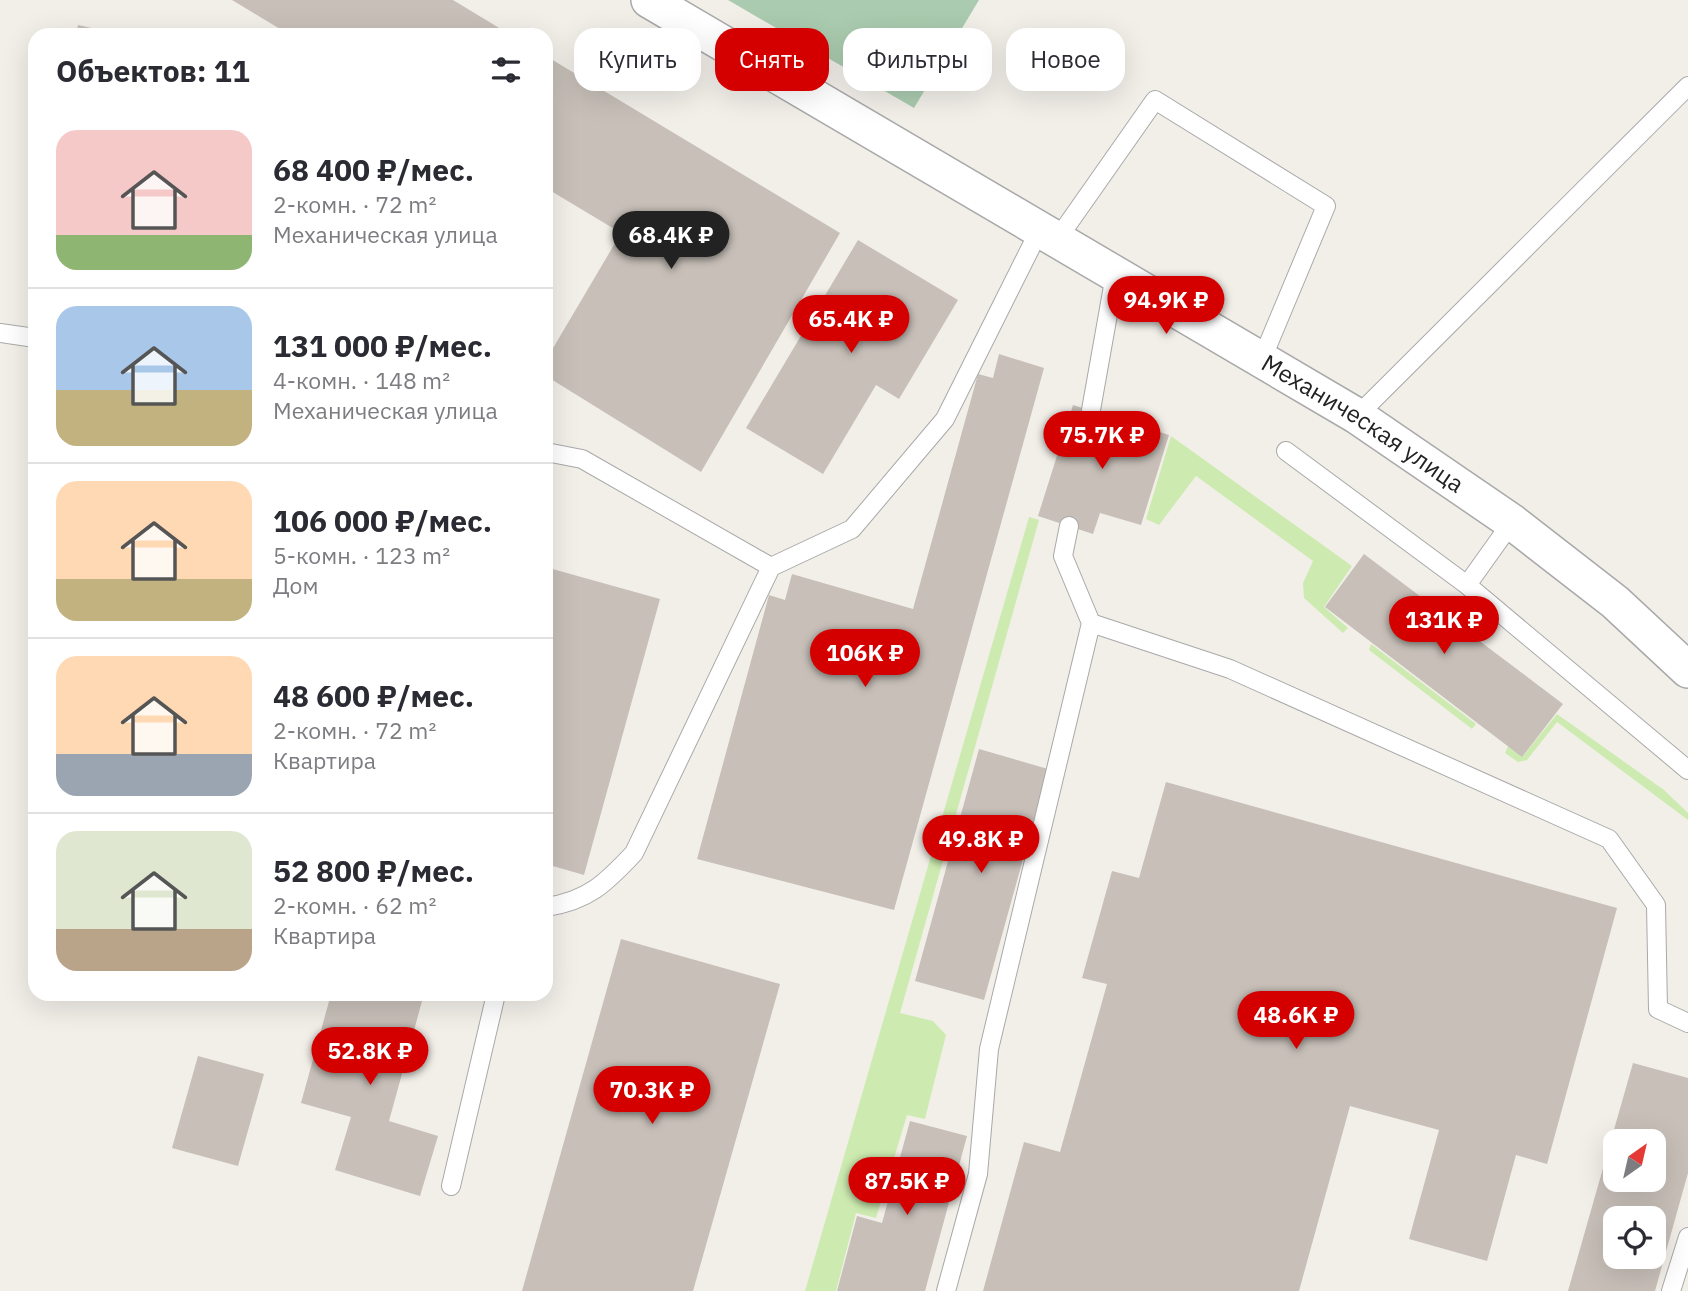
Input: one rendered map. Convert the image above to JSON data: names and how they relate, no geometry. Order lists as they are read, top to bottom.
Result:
{
  "streets": {
    "street": ["Механическая улица"]
  },
  "north": "top right",
  "page": {
    "chip": [
      "Купить",
      "Снять",
      "Фильтры",
      "Новое"
    ],
    "heading": "Объектов: 11",
    "list": [
      {
        "name": "68 400 ₽/мес.",
        "note": "2-комн. · 72 m² · Механическая улица"
      },
      {
        "name": "131 000 ₽/мес.",
        "note": "4-комн. · 148 m² · Механическая улица"
      },
      {
        "name": "106 000 ₽/мес.",
        "note": "5-комн. · 123 m² · Дом"
      },
      {
        "name": "48 600 ₽/мес.",
        "note": "2-комн. · 72 m² · Квартира"
      },
      {
        "name": "52 800 ₽/мес.",
        "note": "2-комн. · 62 m² · Квартира"
      }
    ],
    "price": [
      "68.4K ₽",
      "94.9K ₽",
      "65.4K ₽",
      "75.7K ₽",
      "131K ₽",
      "106K ₽",
      "49.8K ₽",
      "48.6K ₽",
      "52.8K ₽",
      "70.3K ₽",
      "87.5K ₽"
    ]
  }
}
